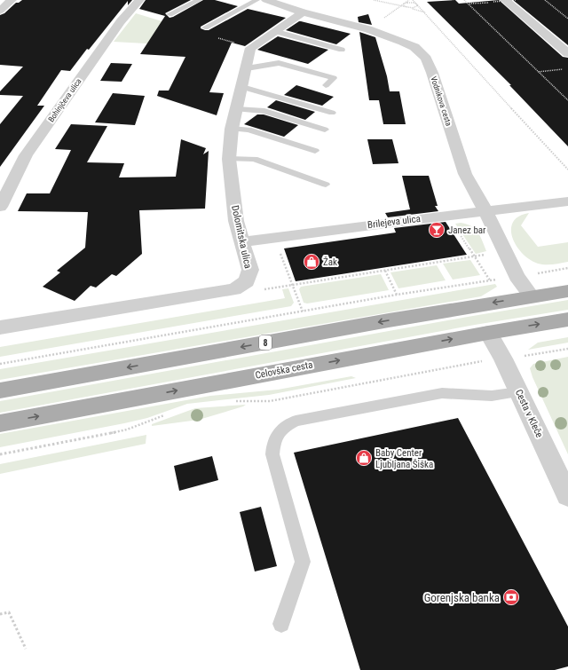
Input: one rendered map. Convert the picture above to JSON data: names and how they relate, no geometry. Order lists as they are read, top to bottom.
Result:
{
  "streets": {
    "main road": ["8", "Celovška cesta"],
    "street": [
      "Bohinjčeva ulica",
      "Vodnikova cesta",
      "Brilejeva ulica",
      "Dolomitska ulica",
      "Cesta v Kleče"
    ]
  },
  "crossings": [
    ["Vodnikova cesta", "Brilejeva ulica"],
    ["Vodnikova cesta", "8"],
    ["Brilejeva ulica", "Dolomitska ulica"],
    ["Celovška cesta", "Cesta v Kleče"]
  ],
  "places": {
    "bar": ["Janez bar"],
    "shop": ["Žak", "Baby Center Ljubljana Šiška"],
    "bank": ["Gorenjska banka"]
  }
}
